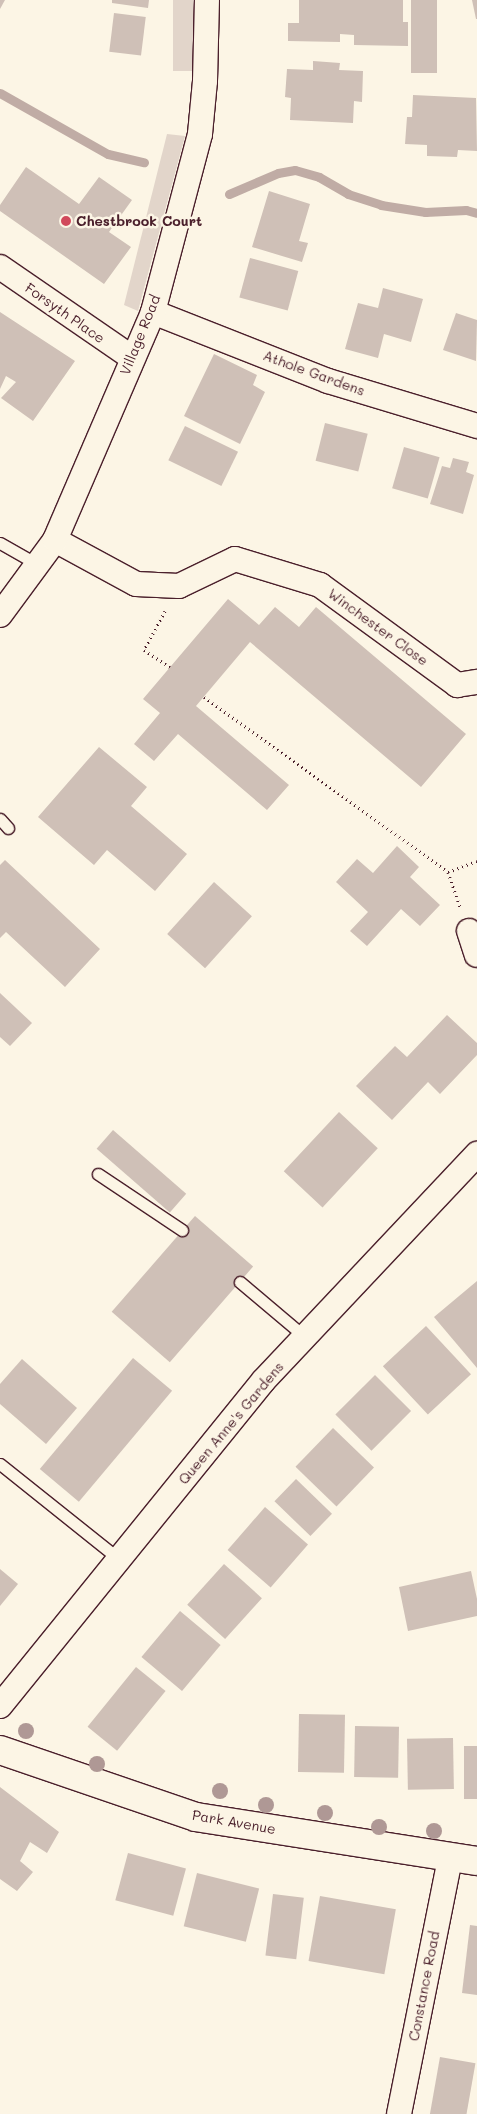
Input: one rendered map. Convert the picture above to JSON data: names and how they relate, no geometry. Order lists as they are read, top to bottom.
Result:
{
  "streets": {
    "street": [
      "Forsyth Place",
      "Village Road",
      "Athole Gardens",
      "Winchester Close",
      "Queen Anne's Gardens",
      "Park Avenue",
      "Constance Road"
    ]
  },
  "crossings": [
    ["Forsyth Place", "Village Road"],
    ["Village Road", "Athole Gardens"],
    ["Village Road", "Winchester Close"],
    ["Park Avenue", "Constance Road"]
  ],
  "places": ["Chestbrook Court"]
}
